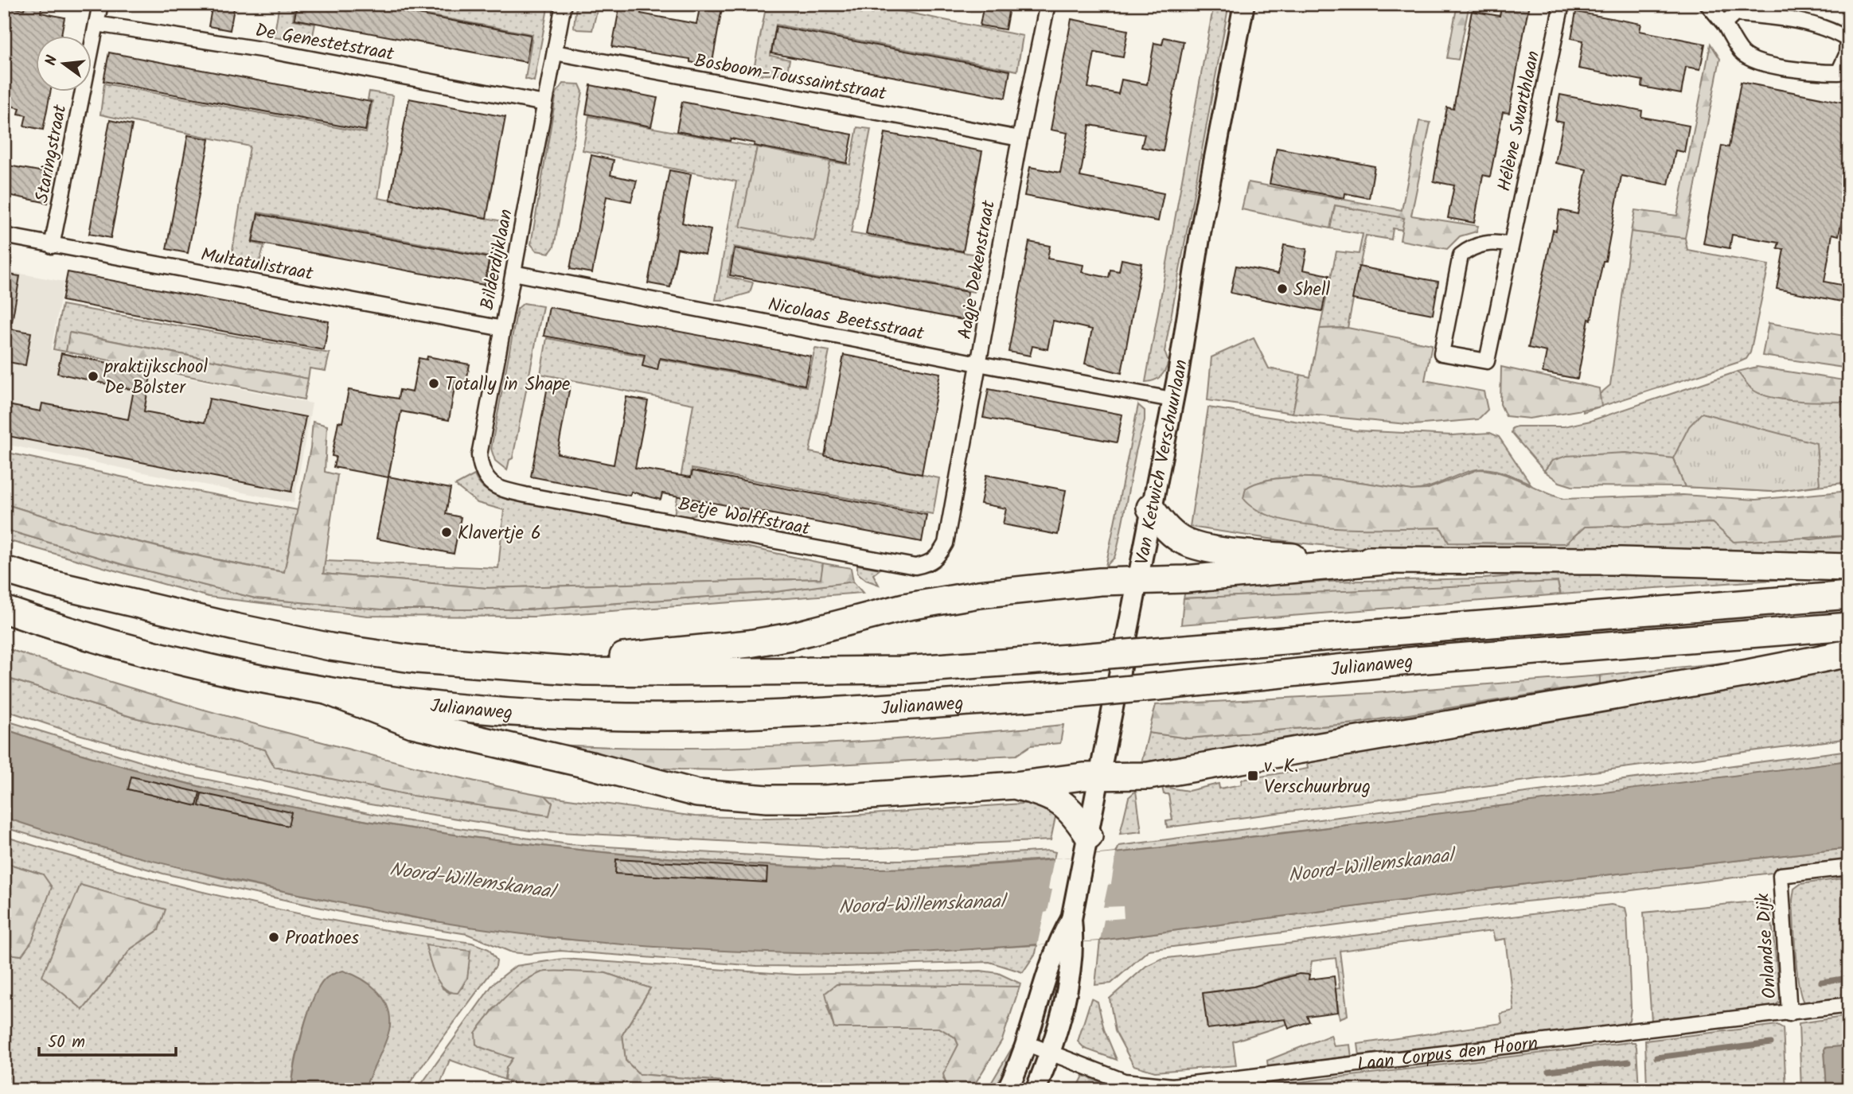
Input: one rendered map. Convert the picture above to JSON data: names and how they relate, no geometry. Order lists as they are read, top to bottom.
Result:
{
  "streets": {
    "highway": ["Julianaweg"],
    "main road": ["Van Ketwich Verschuurlaan"],
    "street": [
      "De Genestetstraat",
      "Bosboom-Toussaintstraat",
      "Hélène Swarthlaan",
      "Staringstraat",
      "Bilderdijklaan",
      "Multatulistraat",
      "Aagje Dekenstraat",
      "Nicolaas Beetsstraat",
      "Betje Wolffstraat",
      "Onlandse Dijk",
      "Laan Corpus den Hoorn"
    ]
  },
  "crossings": [
    ["De Genestetstraat", "Staringstraat"],
    ["De Genestetstraat", "Bilderdijklaan"],
    ["Bosboom-Toussaintstraat", "Bilderdijklaan"],
    ["Bosboom-Toussaintstraat", "Aagje Dekenstraat"],
    ["Staringstraat", "Multatulistraat"],
    ["Bilderdijklaan", "Multatulistraat"],
    ["Bilderdijklaan", "Nicolaas Beetsstraat"],
    ["Bilderdijklaan", "Betje Wolffstraat"],
    ["Aagje Dekenstraat", "Nicolaas Beetsstraat"],
    ["Aagje Dekenstraat", "Betje Wolffstraat"],
    ["Nicolaas Beetsstraat", "Van Ketwich Verschuurlaan"],
    ["Onlandse Dijk", "Laan Corpus den Hoorn"]
  ],
  "water": ["Noord-Willemskanaal"],
  "places": {
    "other": [
      "Shell",
      "praktijkschool De Bolster",
      "Totally in Shape",
      "Klavertje 6",
      "Proathoes"
    ],
    "transit": ["v. K. Verschuurbrug"]
  },
  "scale_bar": "50 m",
  "north": "left"
}
